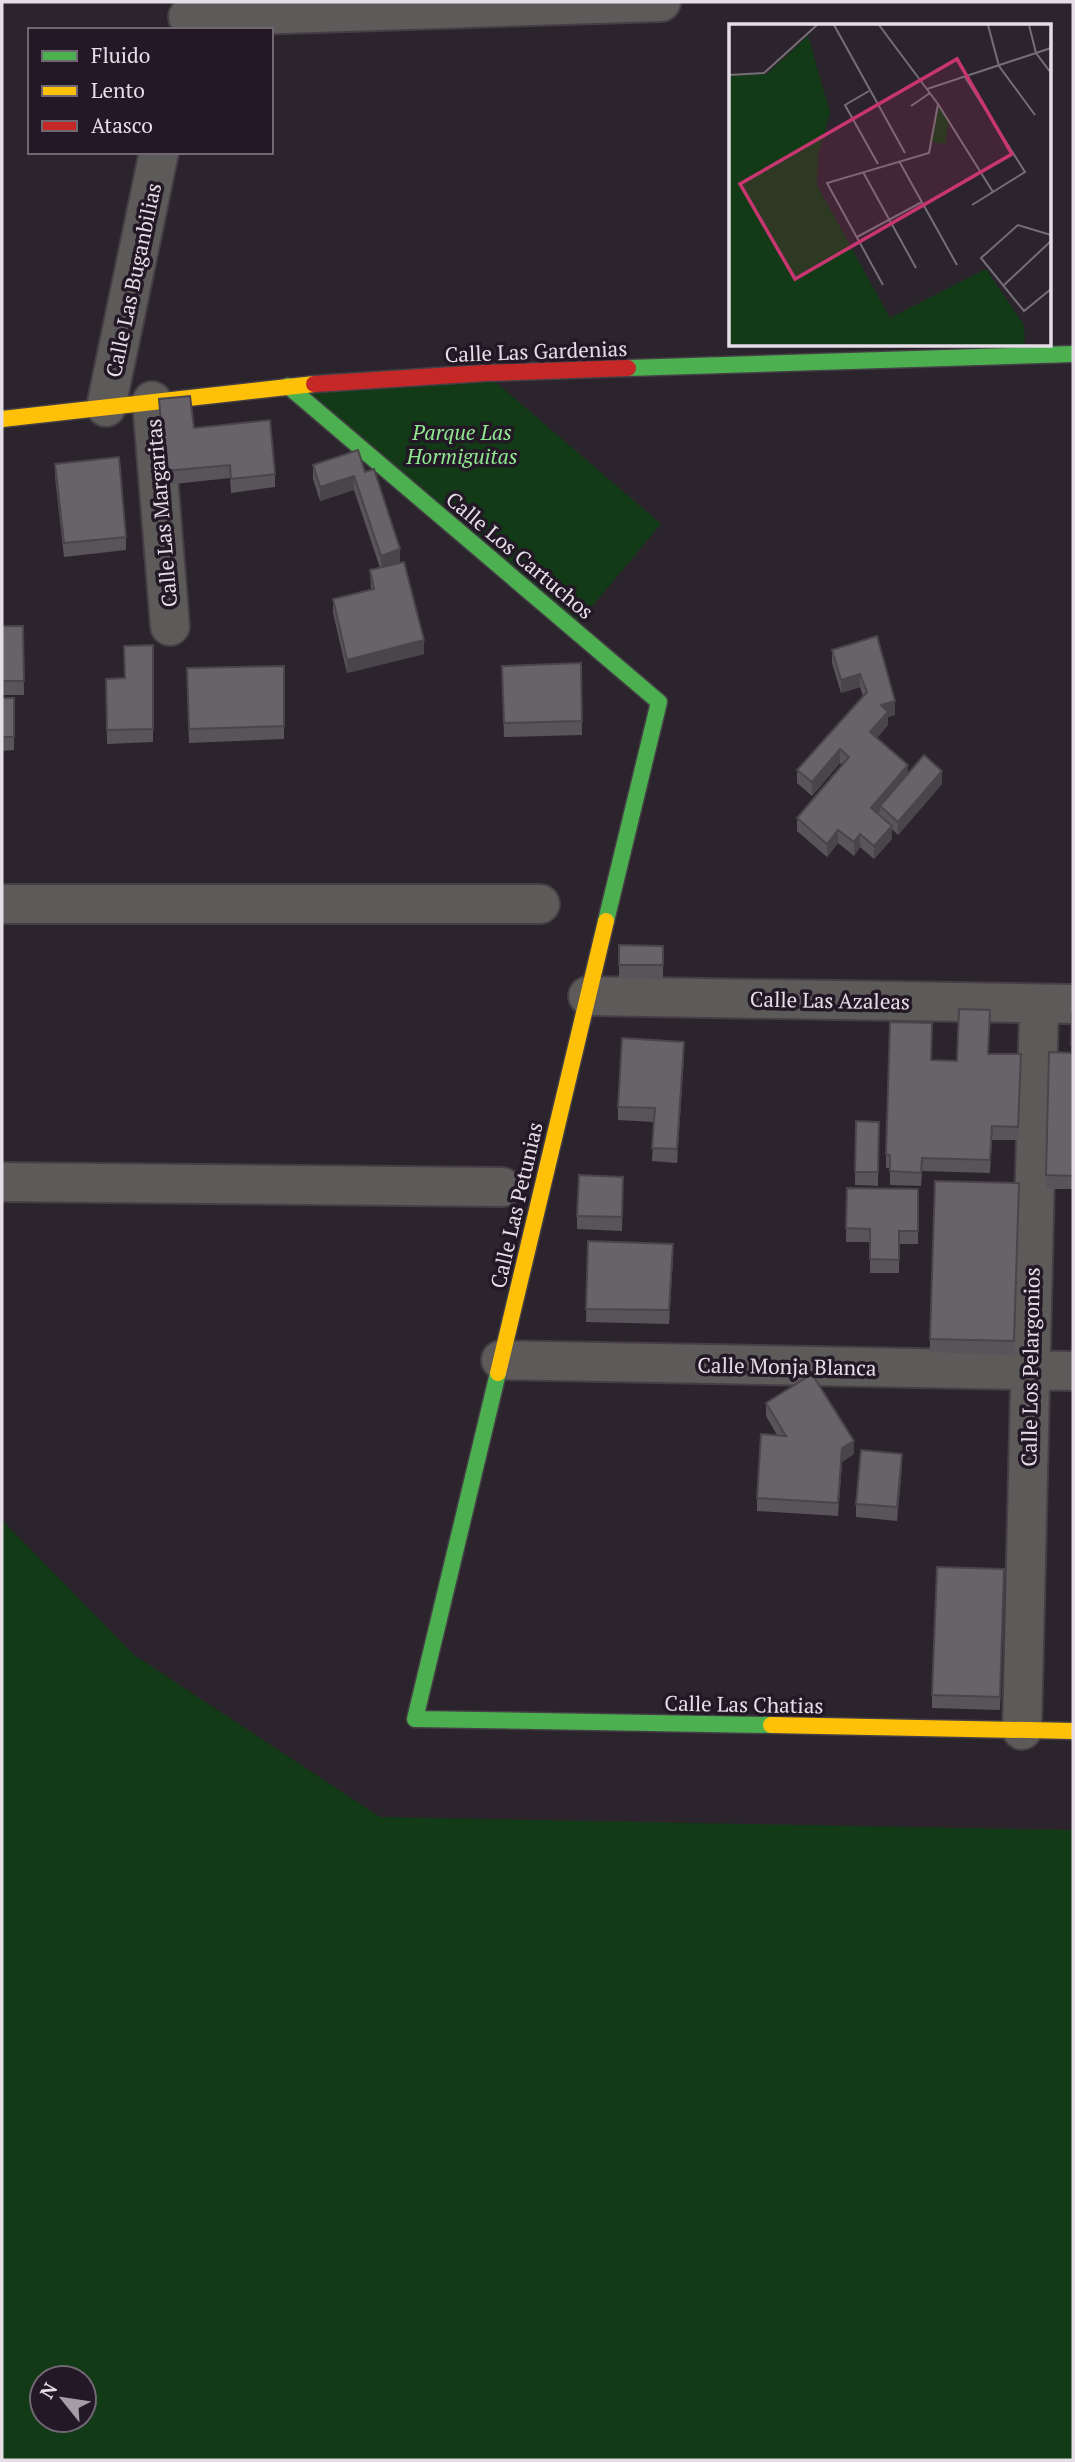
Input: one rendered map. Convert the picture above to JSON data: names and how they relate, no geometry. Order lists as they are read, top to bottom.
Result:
{
  "streets": {
    "street": [
      "Calle Las Buganbilias",
      "Calle Las Gardenias",
      "Calle Las Margaritas",
      "Calle Los Cartuchos",
      "Calle Las Azaleas",
      "Calle Las Petunias",
      "Calle Monja Blanca",
      "Calle Los Pelargonios",
      "Calle Las Chatias"
    ]
  },
  "crossings": [
    ["Calle Las Buganbilias", "Calle Las Gardenias"],
    ["Calle Las Gardenias", "Calle Las Margaritas"],
    ["Calle Las Gardenias", "Calle Los Cartuchos"],
    ["Calle Los Cartuchos", "Calle Las Petunias"],
    ["Calle Las Azaleas", "Calle Las Petunias"],
    ["Calle Las Azaleas", "Calle Los Pelargonios"],
    ["Calle Las Petunias", "Calle Monja Blanca"],
    ["Calle Las Petunias", "Calle Las Chatias"],
    ["Calle Monja Blanca", "Calle Los Pelargonios"],
    ["Calle Los Pelargonios", "Calle Las Chatias"]
  ],
  "parks": ["Parque Las Hormiguitas"],
  "legend": ["Fluido", "Lento", "Atasco"],
  "north": "top left"
}
